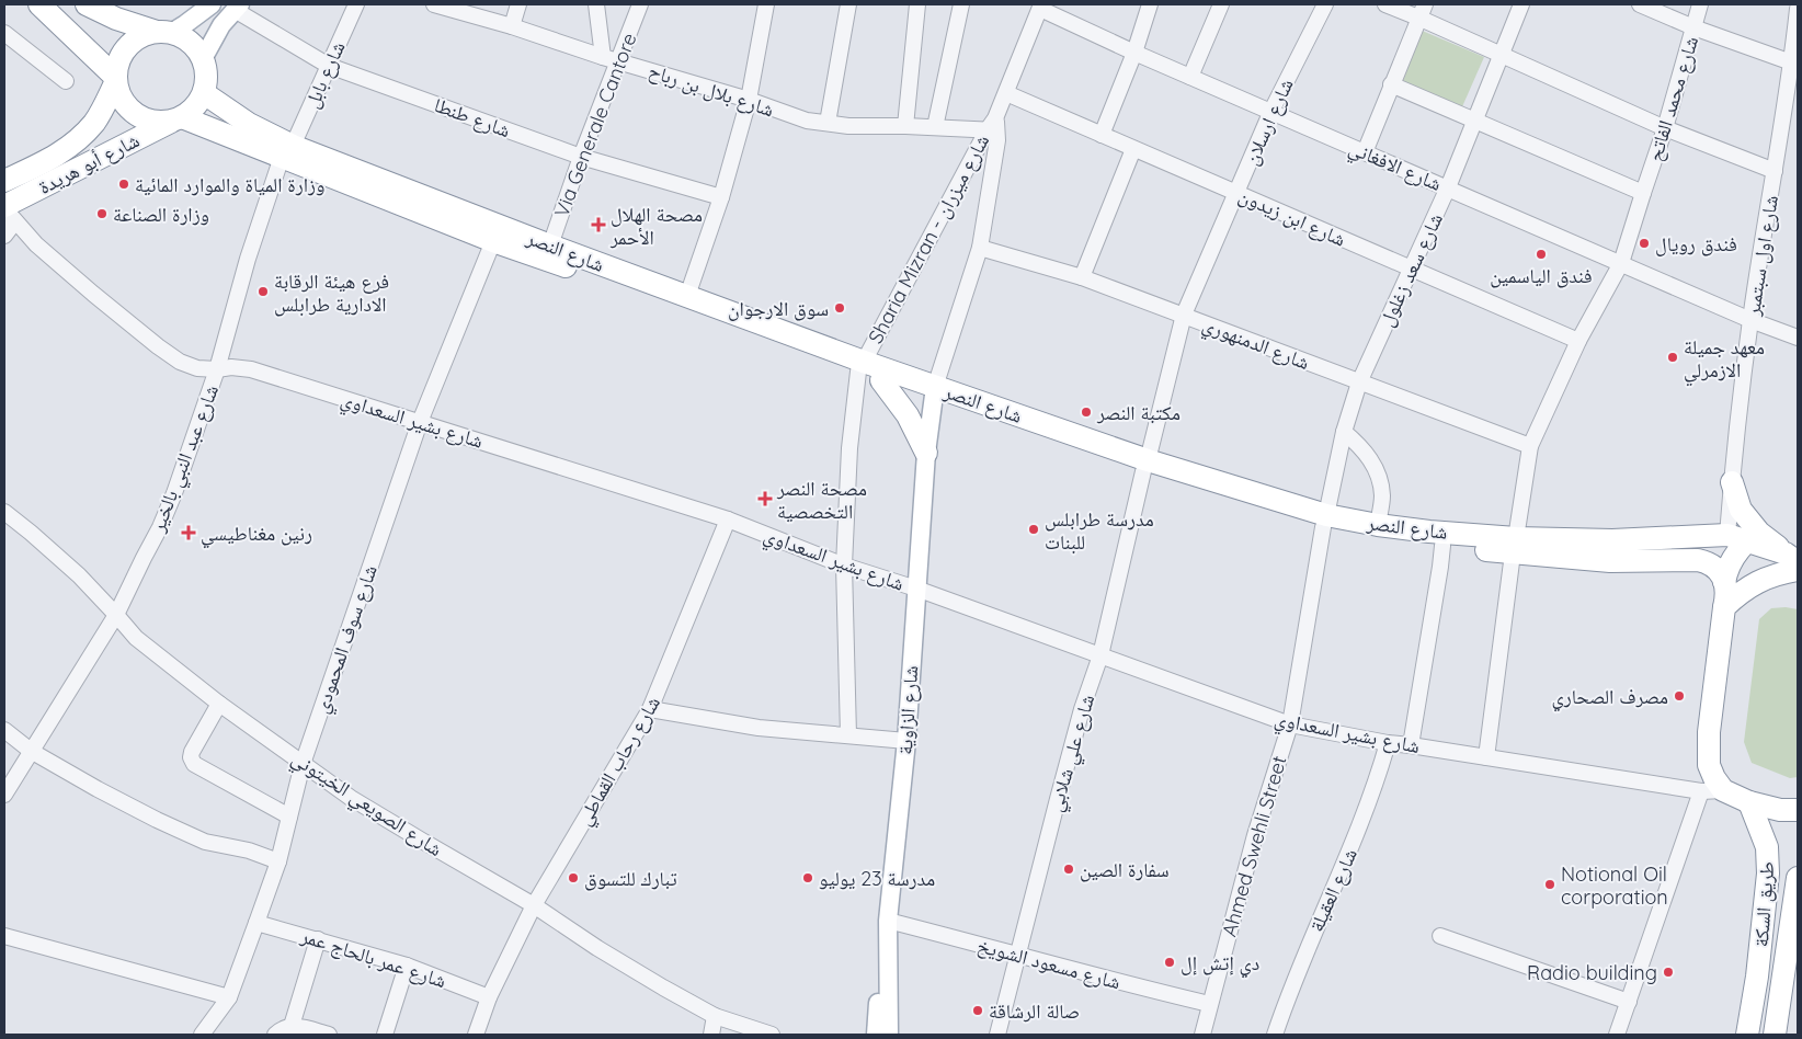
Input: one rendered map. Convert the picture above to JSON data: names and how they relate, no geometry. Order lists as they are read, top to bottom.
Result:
{
  "streets": {
    "highway": ["شارع أبو هريدة", "شارع النصر", "طريق السكة"],
    "main road": ["شارع الزاوية"],
    "street": [
      "شارع بابل",
      "شارع بلال بن رباح",
      "شارع محمد الفاتح",
      "شارع طنطا",
      "شارع ارسلان",
      "Via Generale Cantore",
      "شارع الافغاني",
      "شارع ابن زيدون",
      "Sharia Mizran - شارع ميزران",
      "شارع اول سبتمبر",
      "شارع سعد زغلول",
      "شارع الدمنهوري",
      "شارع بشير السعداوي",
      "شارع عبد النبي بالخير",
      "شارع سوف المحمودي",
      "شارع علي شلابي",
      "شارع رحاب القماطي",
      "شارع الصويعي الخيتوني",
      "Ahmed Swehli Street",
      "شارع العقيلة",
      "شارع عمر بالحاج عمر",
      "شارع مسعود الشويخ"
    ]
  },
  "crossings": [
    ["شارع بابل", "شارع طنطا"],
    ["شارع بابل", "شارع النصر"],
    ["شارع بابل", "شارع عبد النبي بالخير"],
    ["شارع بلال بن رباح", "Via Generale Cantore"],
    ["شارع بلال بن رباح", "Sharia Mizran - شارع ميزران"],
    ["شارع محمد الفاتح", "شارع الافغاني"],
    ["شارع محمد الفاتح", "شارع ابن زيدون"],
    ["شارع محمد الفاتح", "شارع النصر"],
    ["شارع محمد الفاتح", "شارع الدمنهوري"],
    ["شارع محمد الفاتح", "شارع بشير السعداوي"],
    ["شارع طنطا", "Via Generale Cantore"],
    ["شارع ارسلان", "شارع الافغاني"],
    ["شارع ارسلان", "شارع ابن زيدون"],
    ["شارع ارسلان", "شارع النصر"],
    ["شارع ارسلان", "شارع الدمنهوري"],
    ["شارع ارسلان", "شارع علي شلابي"],
    ["Via Generale Cantore", "شارع النصر"],
    ["شارع أبو هريدة", "شارع النصر"],
    ["شارع أبو هريدة", "شارع بشير السعداوي"],
    ["شارع الافغاني", "Sharia Mizran - شارع ميزران"],
    ["شارع الافغاني", "شارع اول سبتمبر"],
    ["شارع الافغاني", "شارع سعد زغلول"],
    ["شارع ابن زيدون", "Sharia Mizran - شارع ميزران"],
    ["شارع ابن زيدون", "شارع سعد زغلول"],
    ["Sharia Mizran - شارع ميزران", "شارع النصر"],
    ["شارع النصر", "شارع اول سبتمبر"],
    ["شارع النصر", "شارع عبد النبي بالخير"],
    ["شارع النصر", "شارع سوف المحمودي"],
    ["شارع النصر", "شارع الزاوية"],
    ["شارع النصر", "شارع علي شلابي"],
    ["شارع النصر", "Ahmed Swehli Street"],
    ["شارع سعد زغلول", "شارع الدمنهوري"],
    ["شارع سعد زغلول", "Ahmed Swehli Street"],
    ["شارع بشير السعداوي", "شارع عبد النبي بالخير"],
    ["شارع بشير السعداوي", "شارع سوف المحمودي"],
    ["شارع بشير السعداوي", "شارع الزاوية"],
    ["شارع بشير السعداوي", "شارع علي شلابي"],
    ["شارع بشير السعداوي", "شارع رحاب القماطي"],
    ["شارع بشير السعداوي", "Ahmed Swehli Street"],
    ["شارع بشير السعداوي", "شارع العقيلة"],
    ["شارع عبد النبي بالخير", "شارع الصويعي الخيتوني"],
    ["شارع سوف المحمودي", "شارع الصويعي الخيتوني"],
    ["شارع سوف المحمودي", "شارع عمر بالحاج عمر"],
    ["شارع الزاوية", "شارع مسعود الشويخ"],
    ["شارع علي شلابي", "شارع مسعود الشويخ"],
    ["شارع رحاب القماطي", "شارع الصويعي الخيتوني"],
    ["شارع رحاب القماطي", "شارع عمر بالحاج عمر"],
    ["Ahmed Swehli Street", "شارع مسعود الشويخ"]
  ],
  "places": {
    "other": [
      "وزارة المياة والموارد المائية",
      "وزارة الصناعة",
      "فندق رويال",
      "فندق الياسمين",
      "فرع هيئة الرقابة الادارية طرابلس",
      "سوق الارجوان",
      "معهد جميلة الازمرلي",
      "مكتبة النصر",
      "مدرسة طرابلس للبنات",
      "مصرف الصحاري",
      "سفارة الصين",
      "تبارك للتسوق",
      "مدرسة 23 يوليو",
      "Notional Oil corporation",
      "دي إتش إل",
      "Radio building",
      "صالة الرشاقة"
    ],
    "health": ["مصحة الهلال الأحمر", "مصحة النصر التخصصية", "رنين مغناطيسي"]
  }
}
